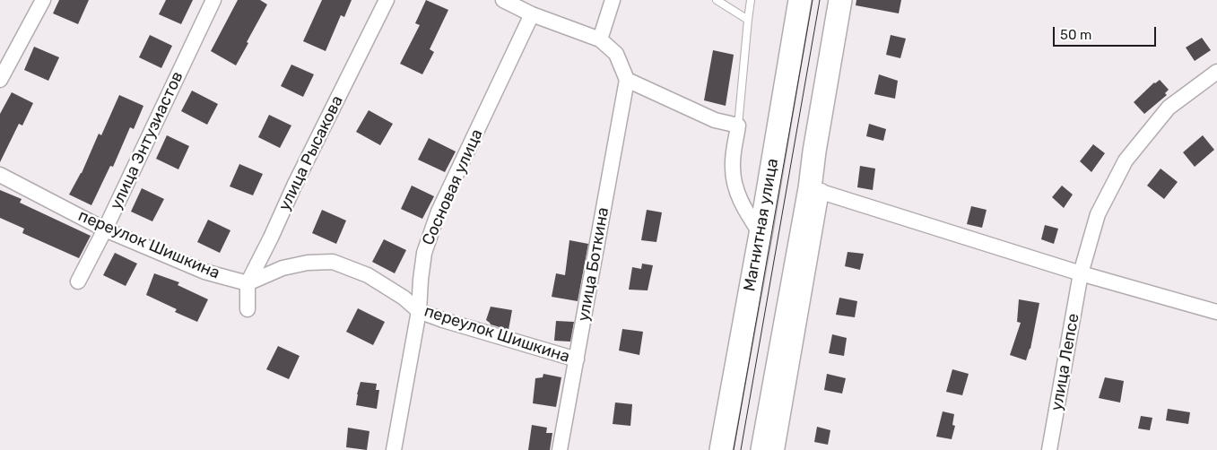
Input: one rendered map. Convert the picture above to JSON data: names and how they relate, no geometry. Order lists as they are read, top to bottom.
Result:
{
  "streets": {
    "main road": ["Магнитная улица"],
    "street": [
      "улица Энтузиастов",
      "улица Рысакова",
      "Сосновая улица",
      "переулок Шишкина",
      "улица Боткина",
      "улица Лепсе"
    ]
  },
  "crossings": [
    ["улица Энтузиастов", "переулок Шишкина"],
    ["улица Рысакова", "переулок Шишкина"],
    ["Сосновая улица", "переулок Шишкина"],
    ["переулок Шишкина", "улица Боткина"]
  ],
  "scale_bar": "50 m"
}
